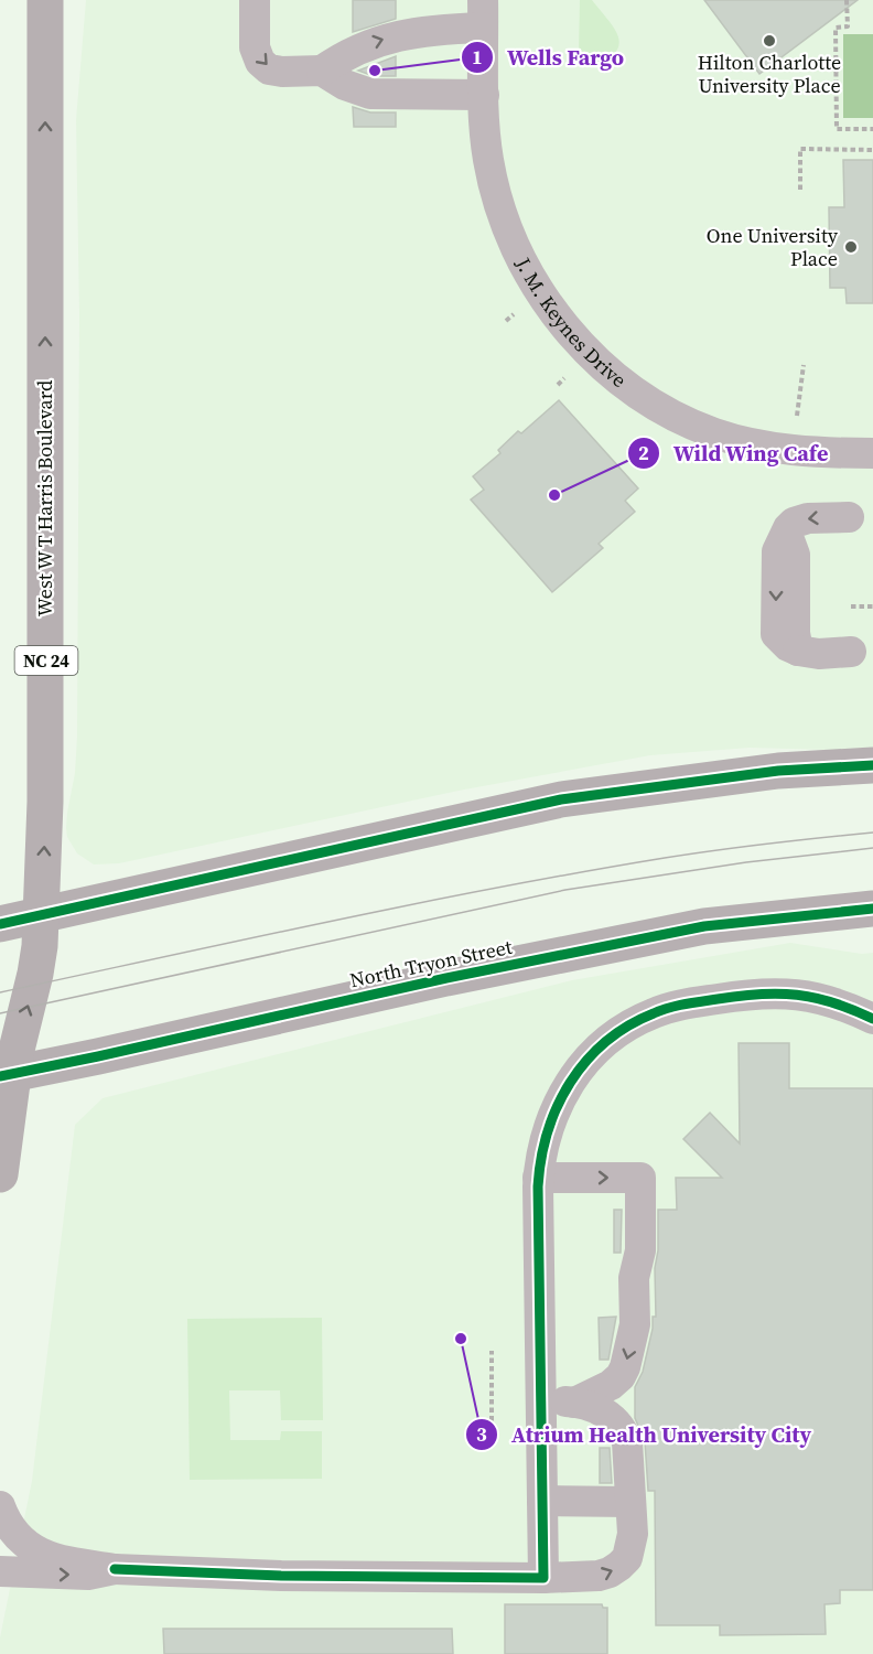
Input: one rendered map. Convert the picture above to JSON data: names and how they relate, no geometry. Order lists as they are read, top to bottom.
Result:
{
  "streets": {
    "main road": ["West W T Harris Boulevard", "NC 24", "North Tryon Street"],
    "street": ["J. M. Keynes Drive"]
  },
  "crossings": [
    ["West W T Harris Boulevard", "NC 24"],
    ["West W T Harris Boulevard", "North Tryon Street"],
    ["NC 24", "North Tryon Street"]
  ],
  "one_way": ["West W T Harris Boulevard"],
  "places": [
    "Hilton Charlotte University Place",
    "Wells Fargo",
    "One University Place",
    "Wild Wing Cafe",
    "Atrium Health University City"
  ]
}
